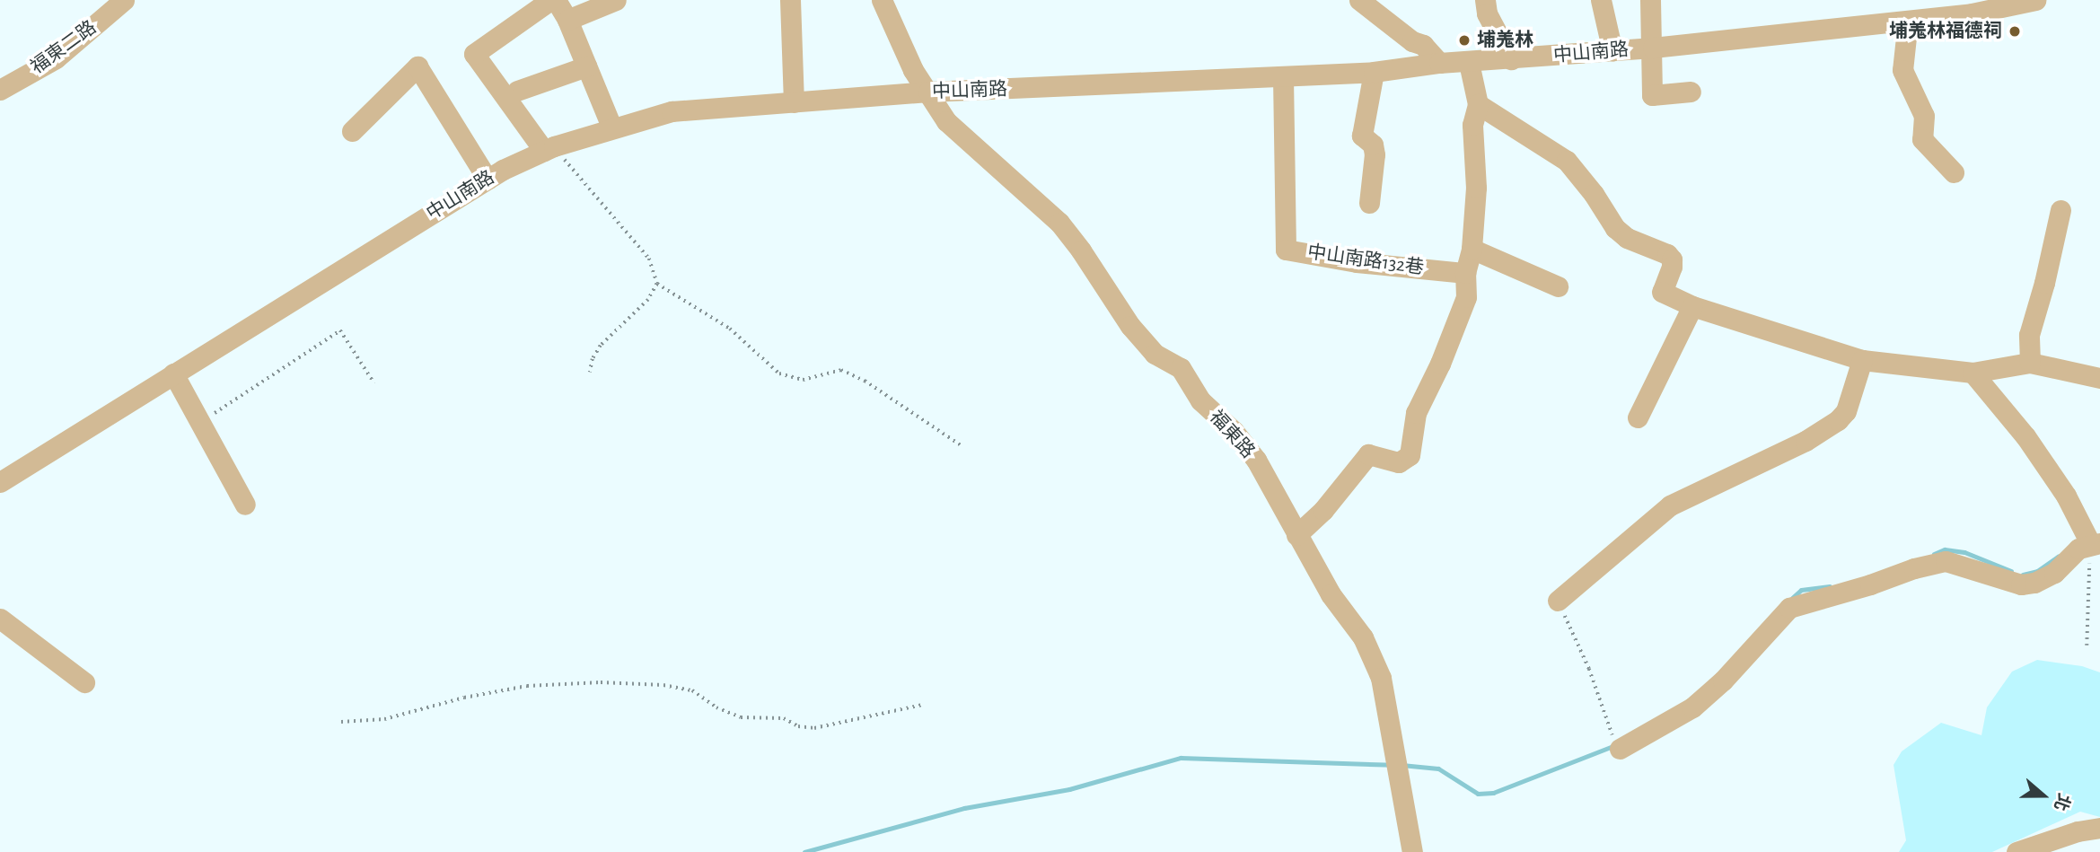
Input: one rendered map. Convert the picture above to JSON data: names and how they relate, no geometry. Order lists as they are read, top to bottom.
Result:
{
  "streets": {
    "street": [
      "福東二路",
      "中山南路",
      "中山南路132巷",
      "福東路"
    ]
  },
  "crossings": [
    ["中山南路", "中山南路132巷"],
    ["中山南路", "福東路"]
  ],
  "places": ["埔羗林福德祠", "埔羗林"],
  "north": "right"
}
